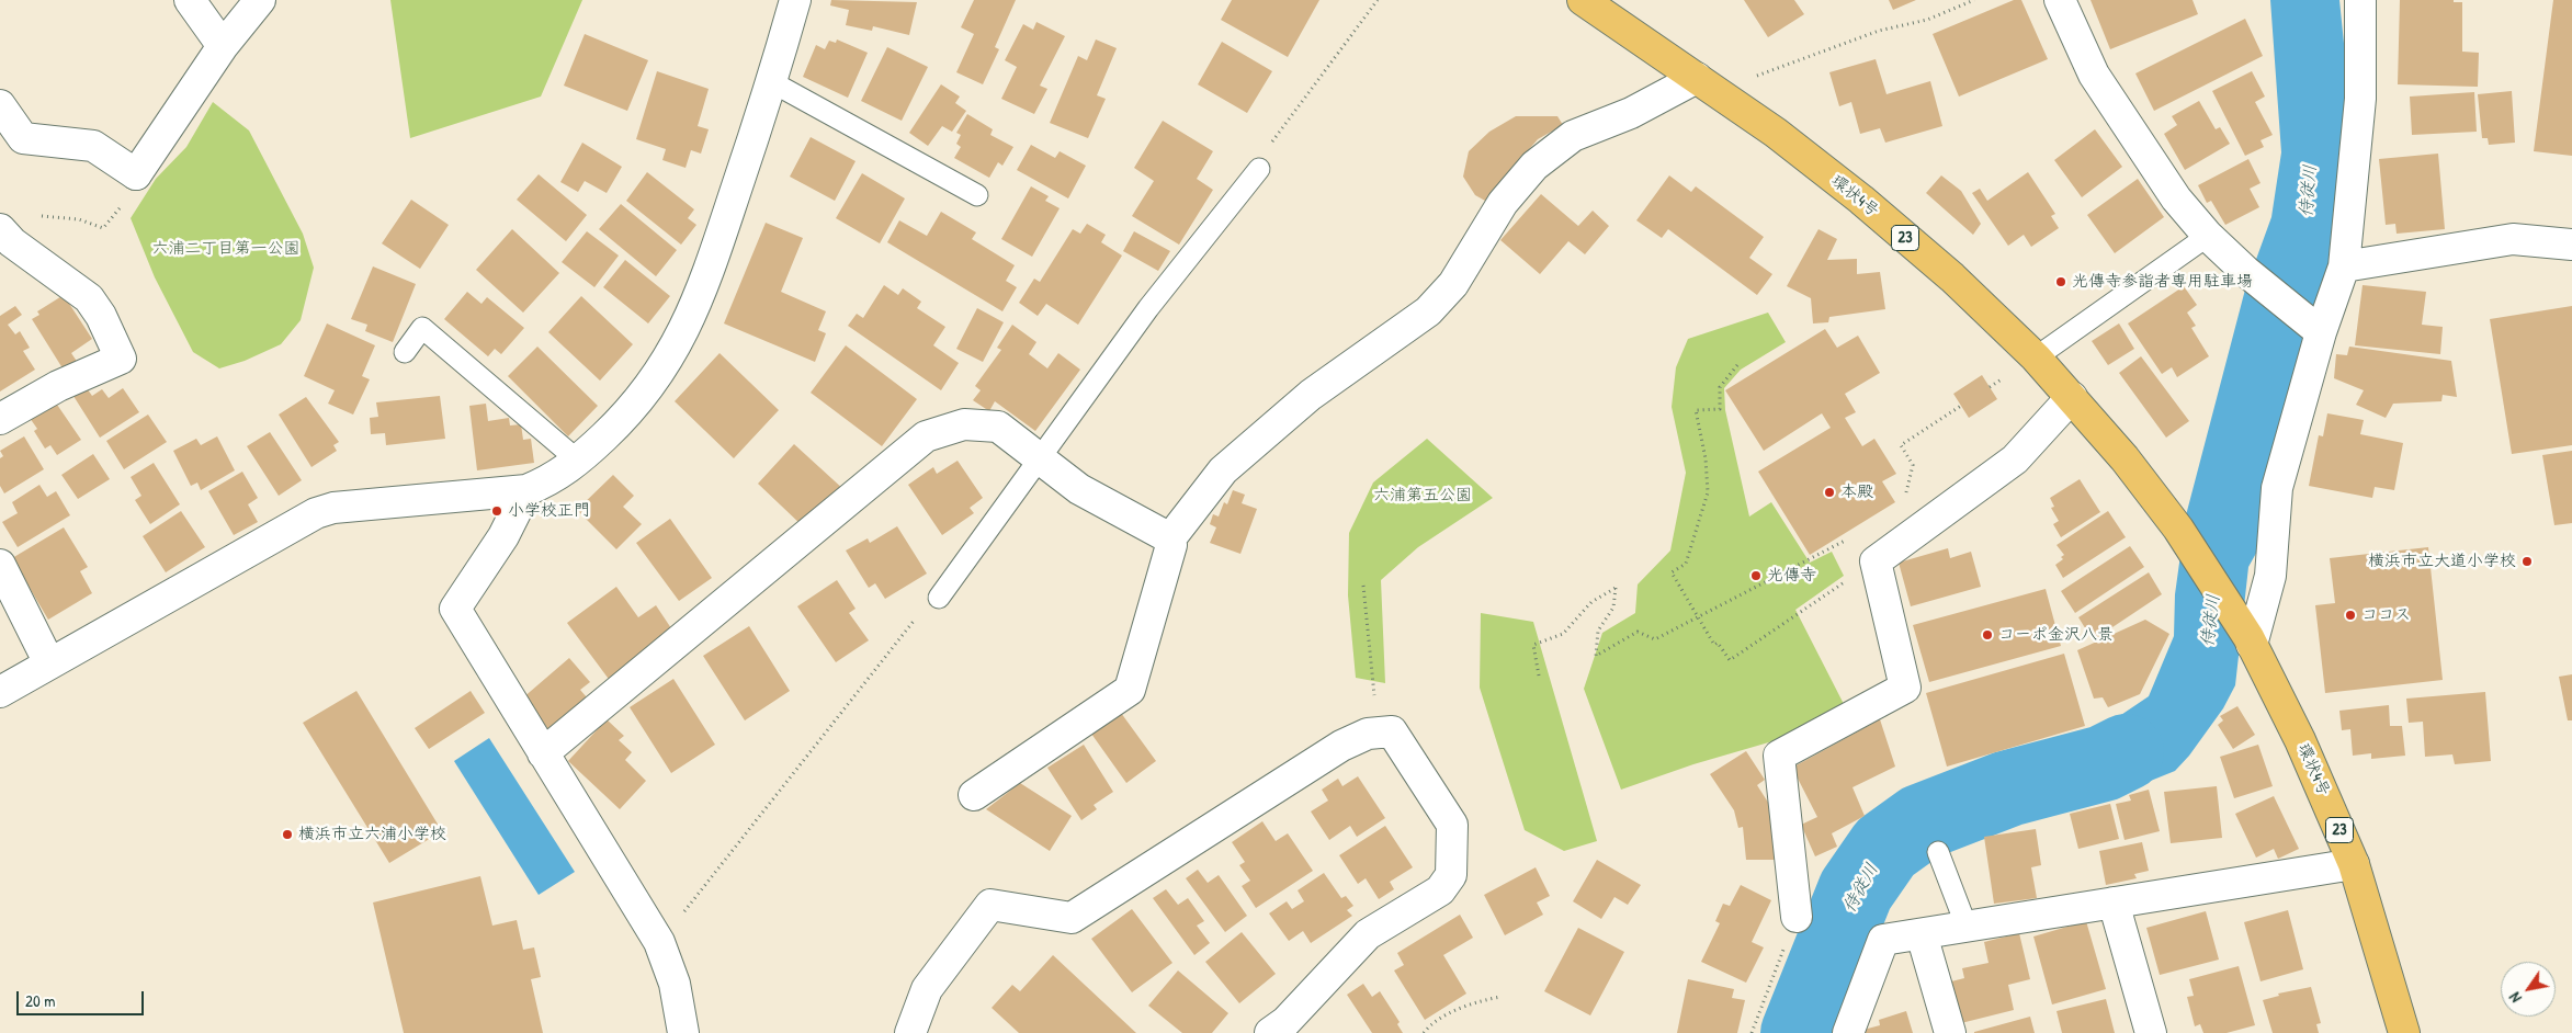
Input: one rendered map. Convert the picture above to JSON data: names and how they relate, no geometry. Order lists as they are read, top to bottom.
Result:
{
  "streets": {
    "main road": ["環状4号", "23"]
  },
  "water": ["侍従川"],
  "parks": ["六浦二丁目第一公園", "六浦第五公園"],
  "places": [
    "光傳寺参詣者専用駐車場",
    "本殿",
    "小学校正門",
    "横浜市立大道小学校",
    "光傳寺",
    "ココス",
    "コーポ金沢八景",
    "横浜市立六浦小学校"
  ],
  "scale_bar": "20 m",
  "north": "bottom left"
}
